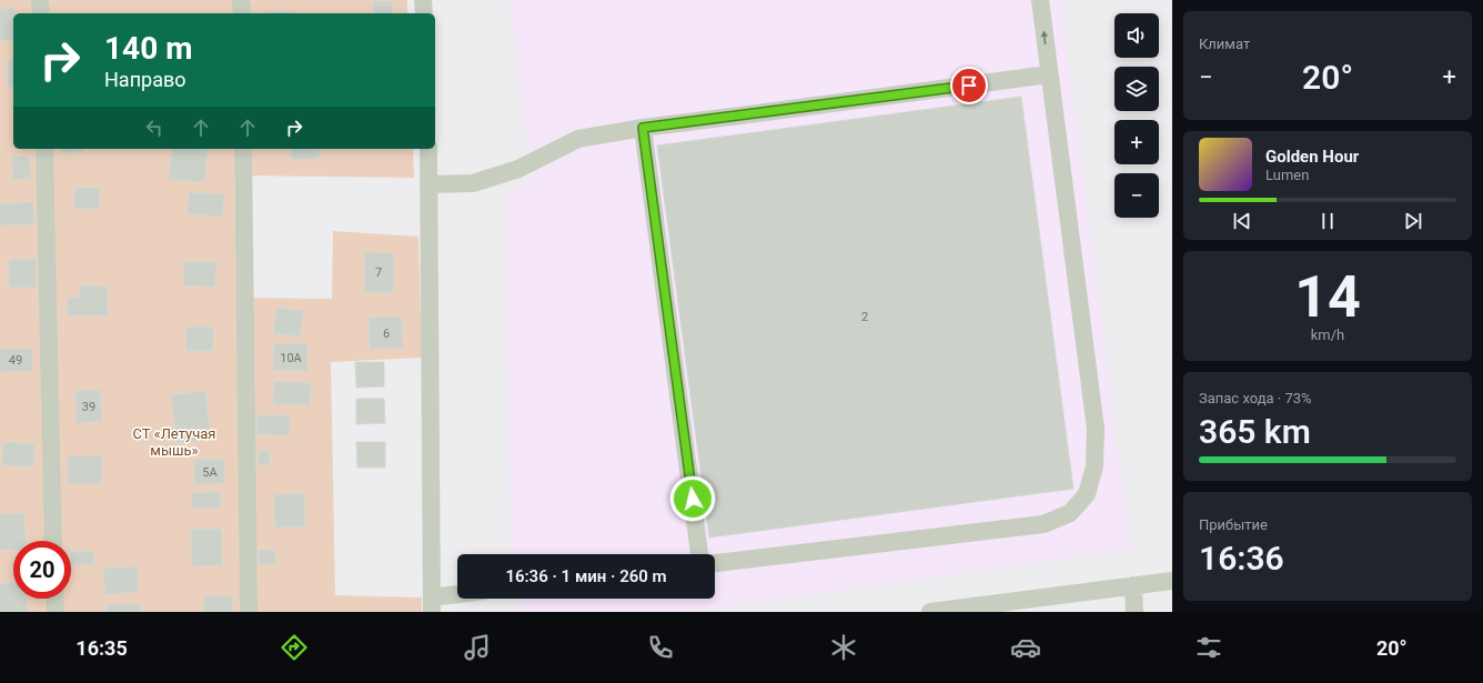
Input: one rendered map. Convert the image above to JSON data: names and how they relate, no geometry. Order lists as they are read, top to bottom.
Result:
{
  "parks": ["СТ «Летучая мышь»"],
  "house_numbers": [
    "7",
    "2",
    "6",
    "10А",
    "49",
    "39",
    "5А"
  ],
  "page": {
    "tile": [
      "Климат",
      ["14", "km/h"],
      ["Запас хода · 73%", "365 km"],
      ["Прибытие", "16:36"]
    ],
    "map_buttons": ["+", "−"],
    "turn": ["140 m", "Направо"],
    "heat": ["−", "20°", "+"],
    "song": ["Golden Hour", "Lumen"],
    "limit": "20",
    "trip": "16:36 · 1 мин · 260 m",
    "tabs": ["16:35", "20°"]
  }
}
